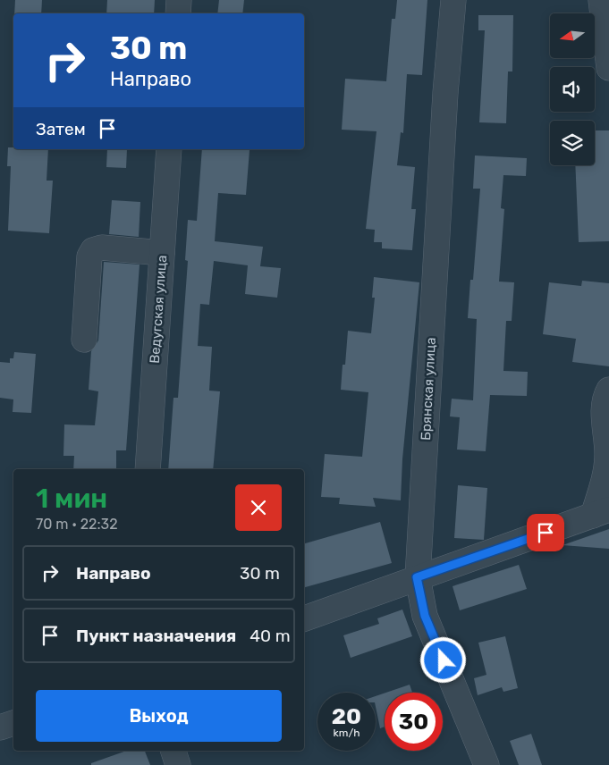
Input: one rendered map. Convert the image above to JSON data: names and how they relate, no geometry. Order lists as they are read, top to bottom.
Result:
{
  "streets": {
    "street": ["Ведугская улица", "Брянская улица"]
  },
  "north": "left",
  "page": {
    "turn": ["30 m", "Направо"],
    "then": "Затем",
    "heading": ["1 мин", "70 m · 22:32"],
    "list": [
      {
        "name": "Направо",
        "value": "30 m"
      },
      {
        "name": "Пункт назначения",
        "value": "40 m"
      }
    ],
    "buttons": "Выход",
    "speed": "20 km/h",
    "limit": "30"
  }
}
